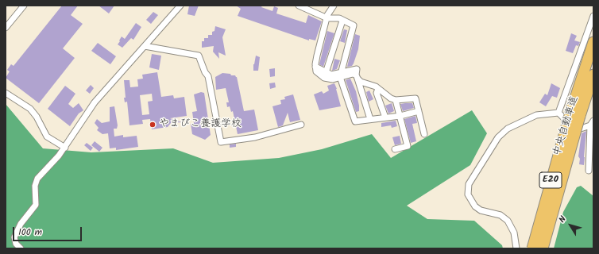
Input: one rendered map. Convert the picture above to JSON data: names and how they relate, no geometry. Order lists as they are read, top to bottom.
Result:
{
  "streets": {
    "highway": ["中央自動車道", "E20"]
  },
  "places": ["やまびこ養護学校"],
  "scale_bar": "100 m",
  "north": "top left"
}
